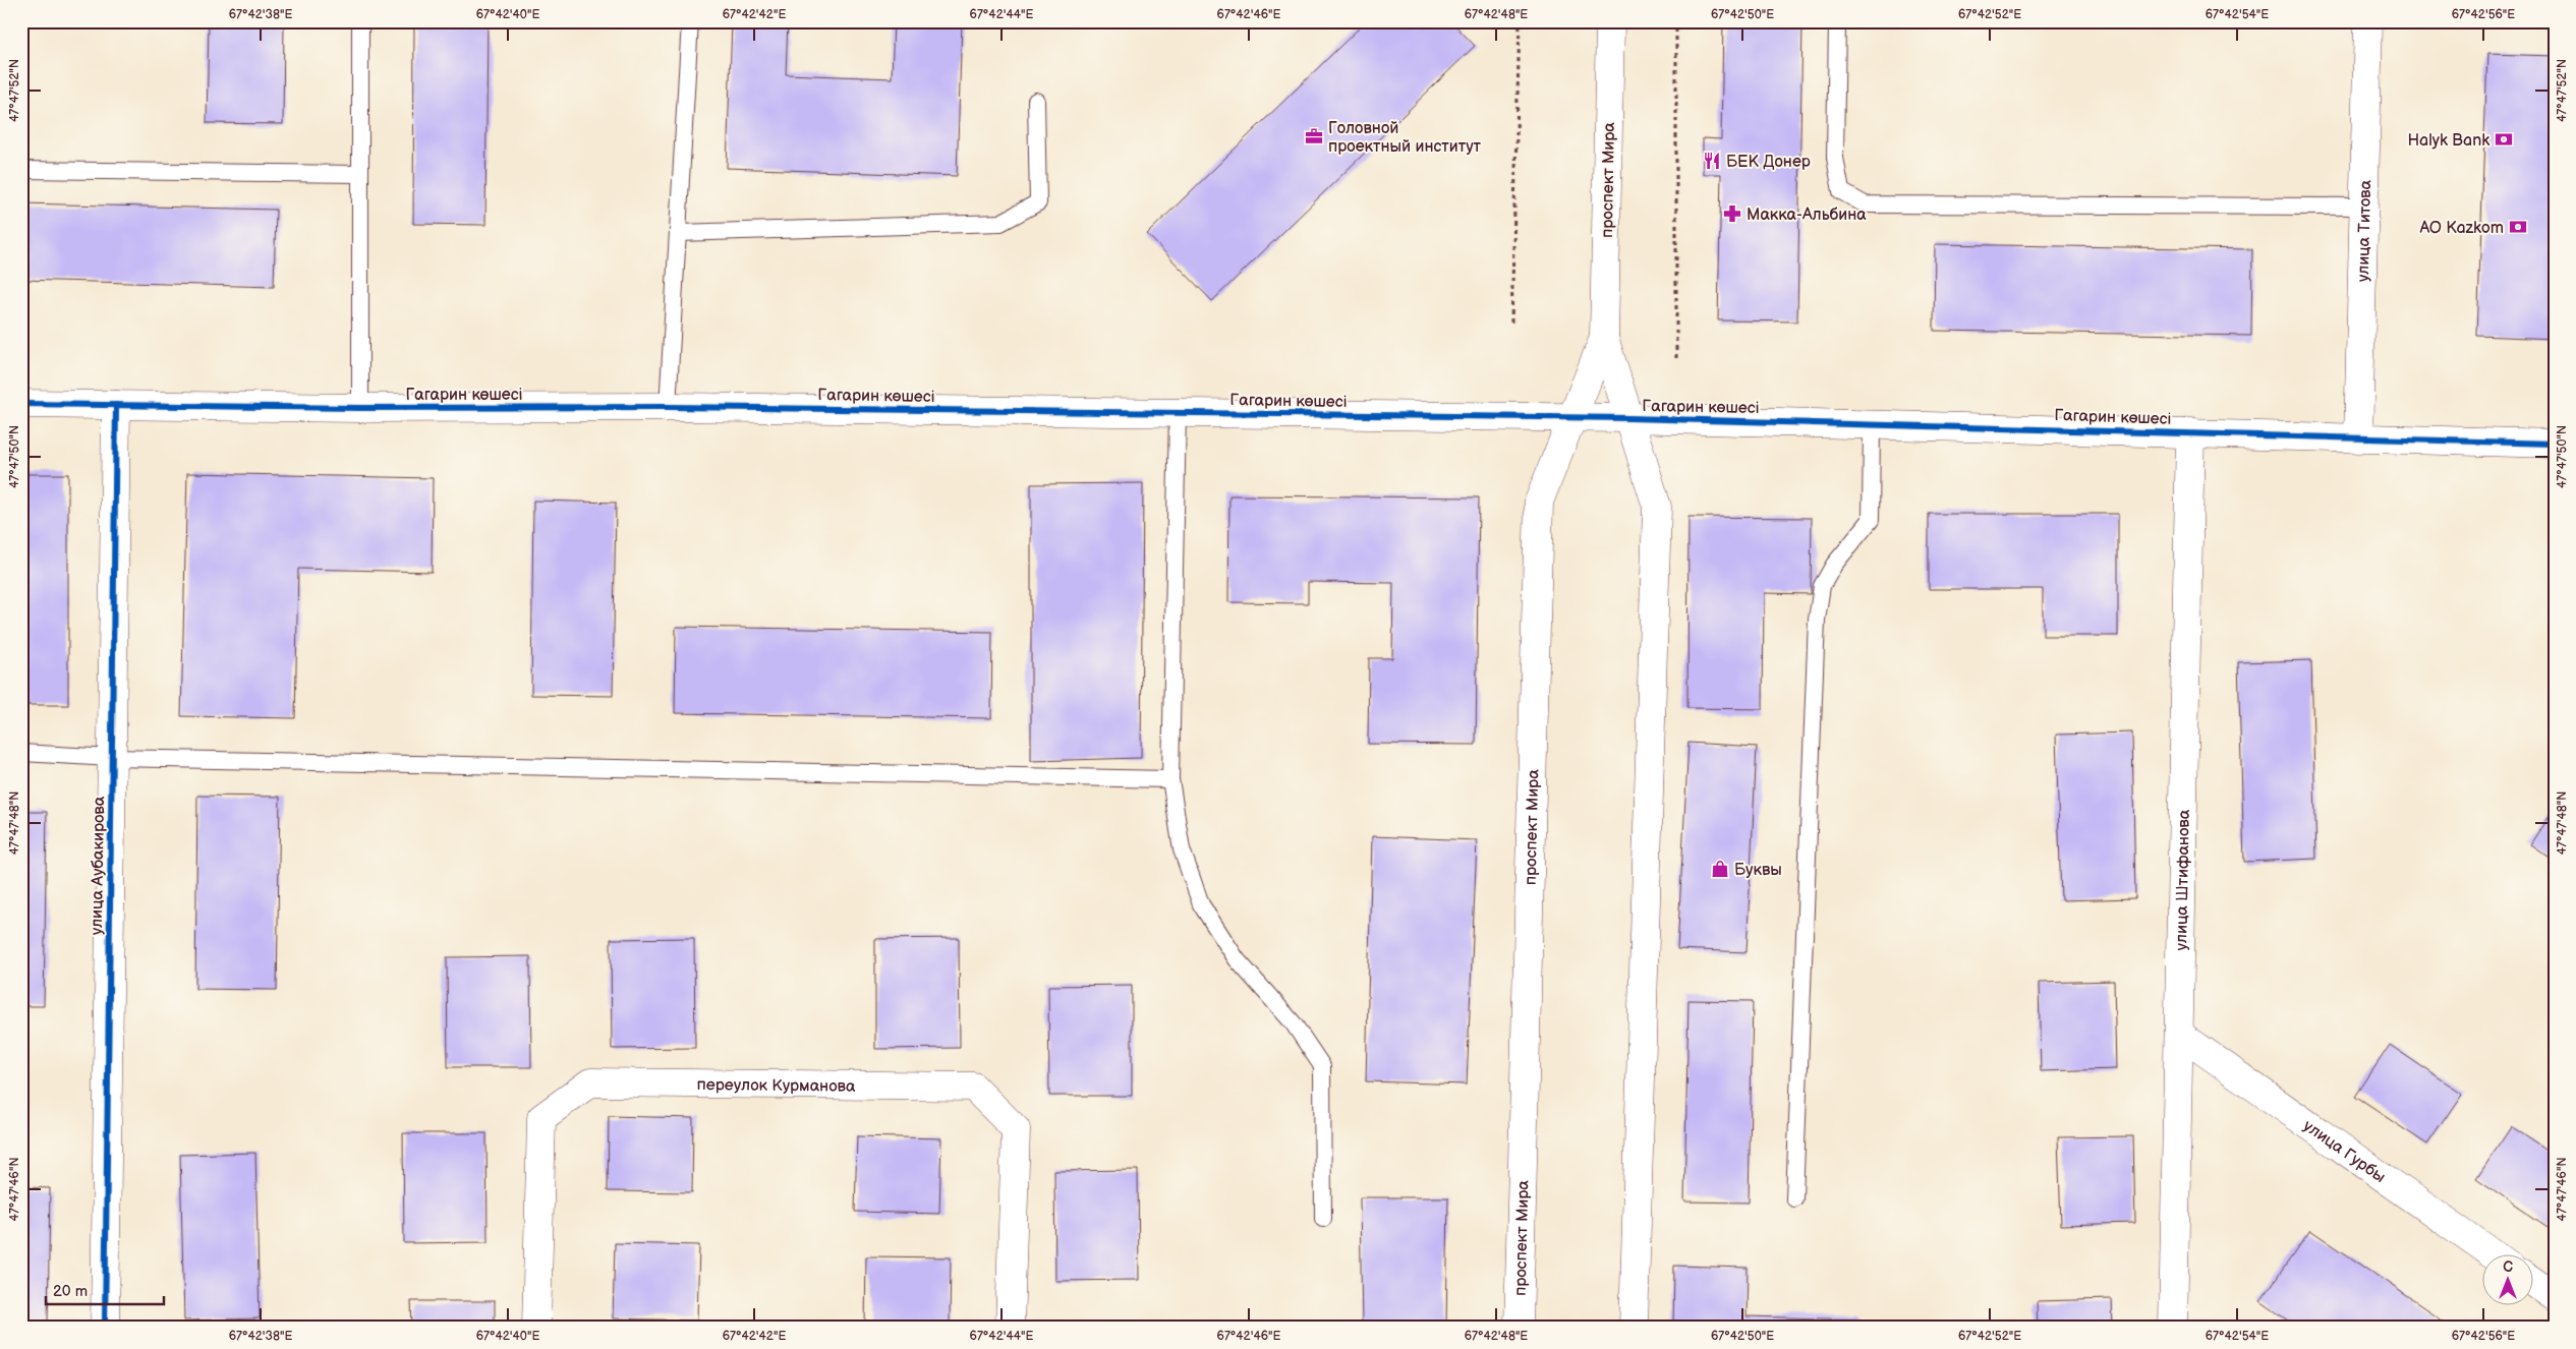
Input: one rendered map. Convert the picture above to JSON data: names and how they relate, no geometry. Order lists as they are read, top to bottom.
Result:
{
  "streets": {
    "street": [
      "проспект Мира",
      "улица Титова",
      "Гагарин көшесі",
      "улица Аубакирова",
      "улица Штифанова",
      "переулок Курманова",
      "улица Гурбы"
    ]
  },
  "crossings": [
    ["проспект Мира", "Гагарин көшесі"],
    ["улица Титова", "Гагарин көшесі"],
    ["Гагарин көшесі", "улица Аубакирова"],
    ["Гагарин көшесі", "улица Штифанова"],
    ["улица Штифанова", "улица Гурбы"]
  ],
  "places": {
    "office": ["Головной проектный институт"],
    "bank": ["Halyk Bank", "AO Kazkom"],
    "restaurant": ["БЕК Донер"],
    "pharmacy": ["Макка-Альбина"],
    "shop": ["Буквы"]
  },
  "scale_bar": "20 m",
  "north": "top",
  "coordinates": [
    "67°42'38\"E",
    "67°42'40\"E",
    "67°42'42\"E",
    "67°42'44\"E",
    "67°42'46\"E",
    "67°42'48\"E",
    "67°42'50\"E",
    "67°42'52\"E",
    "67°42'54\"E",
    "67°42'56\"E",
    "47°47'52\"N",
    "47°47'50\"N",
    "47°47'48\"N",
    "47°47'46\"N"
  ]
}
